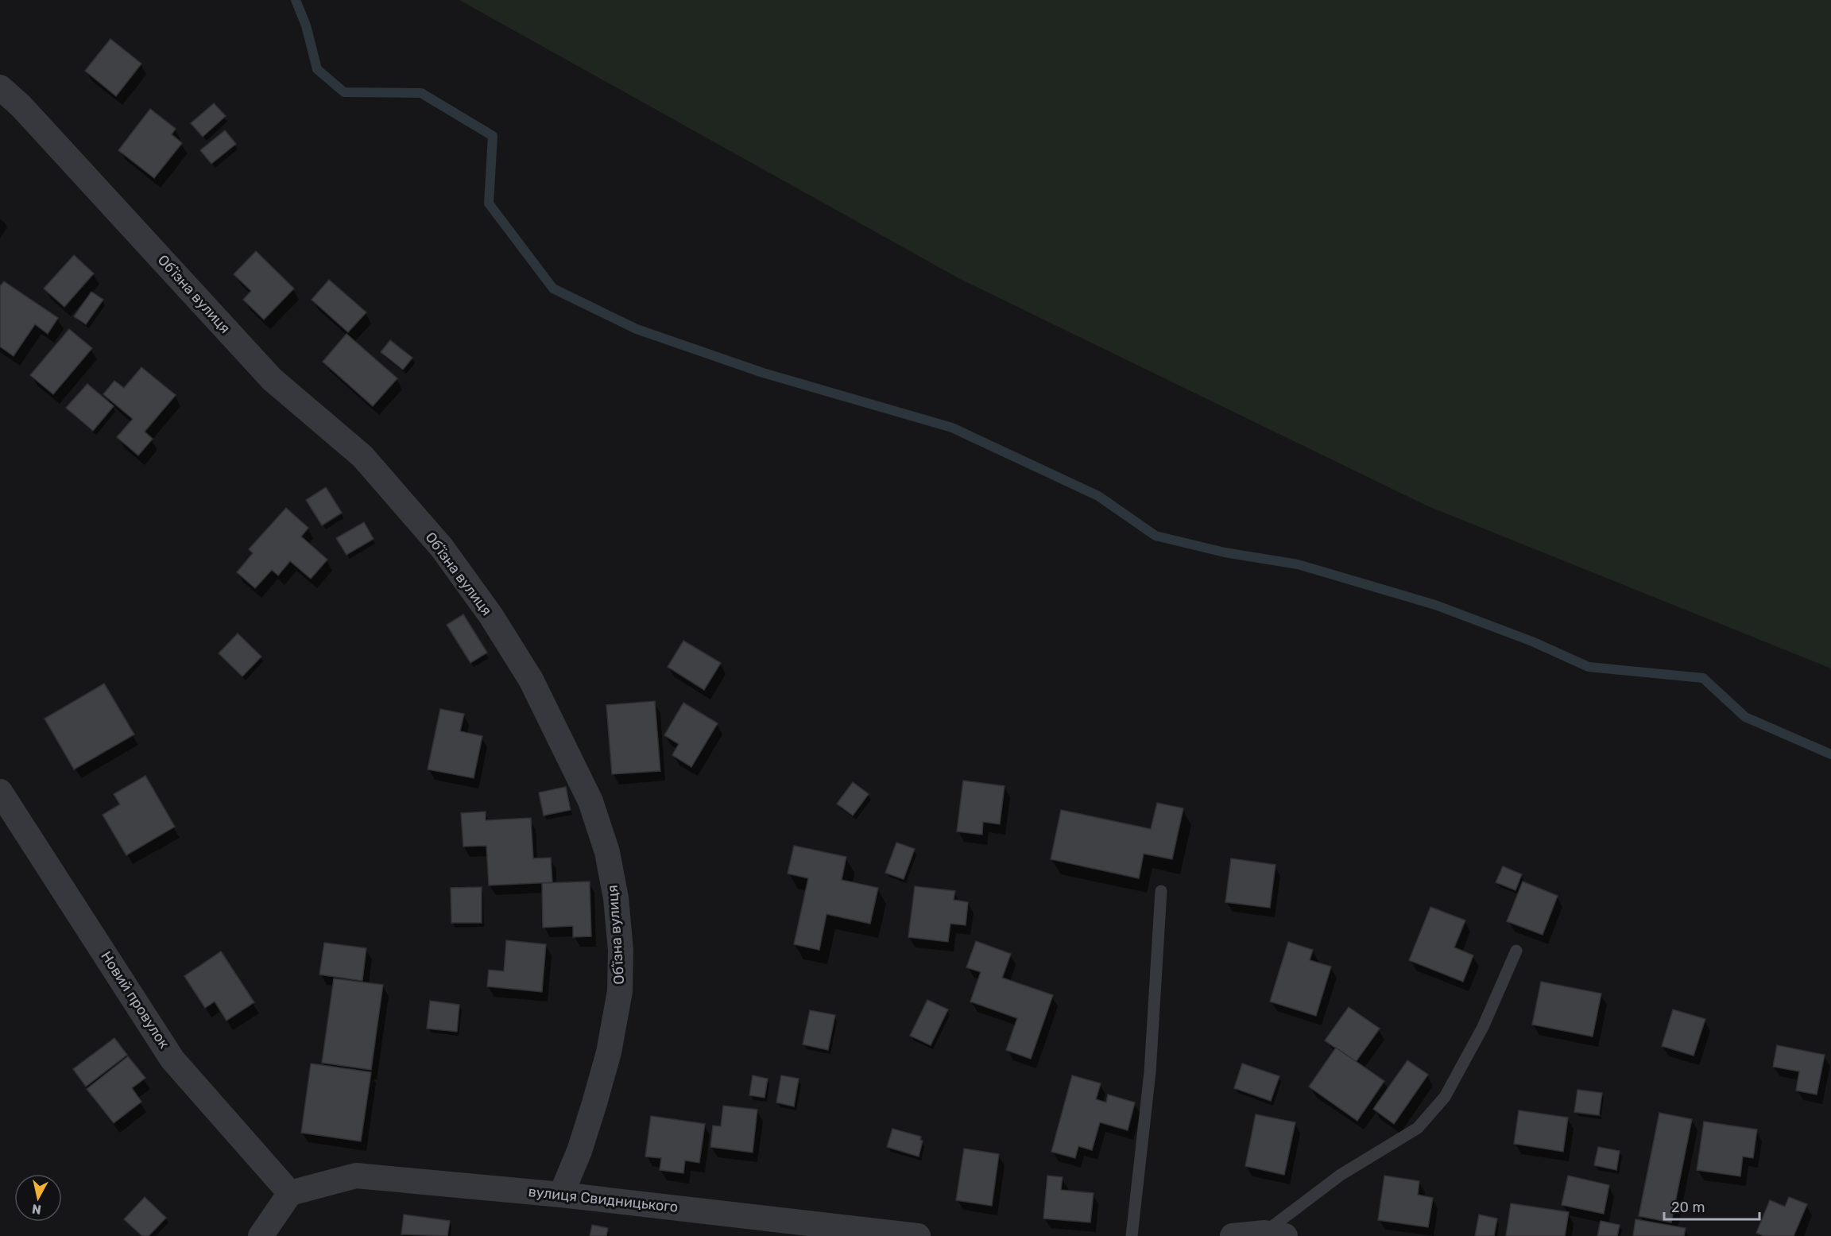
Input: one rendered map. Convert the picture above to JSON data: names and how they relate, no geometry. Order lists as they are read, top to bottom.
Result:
{
  "streets": {
    "street": ["Обʼїзна вулиця", "Новий провулок", "вулиця Свидницького"]
  },
  "crossings": [
    ["Обʼїзна вулиця", "вулиця Свидницького"],
    ["Новий провулок", "вулиця Свидницького"]
  ],
  "scale_bar": "20 m",
  "north": "bottom"
}
